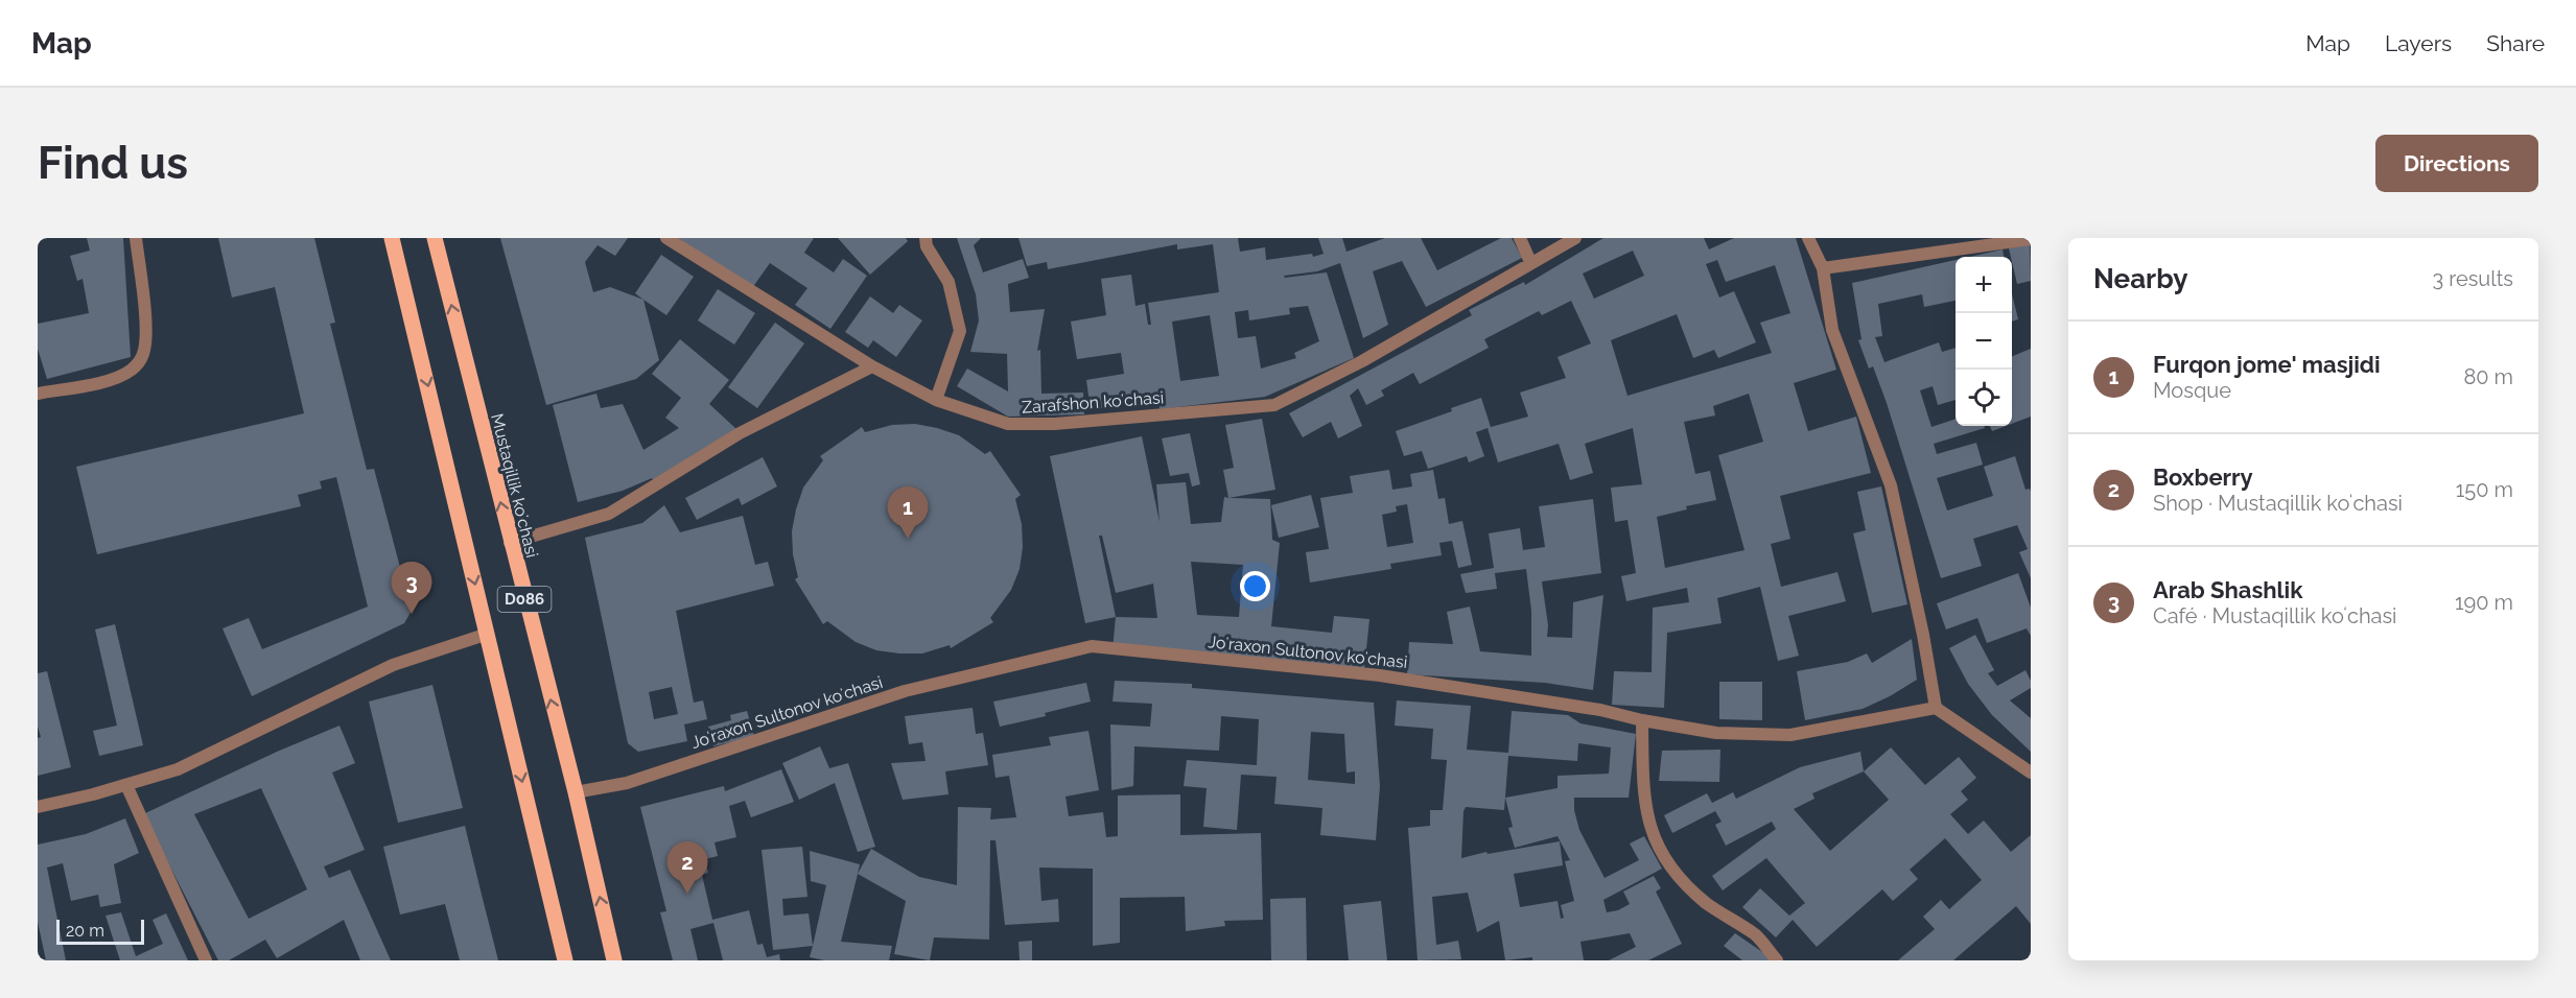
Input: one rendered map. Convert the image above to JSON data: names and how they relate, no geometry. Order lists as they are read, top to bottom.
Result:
{
  "streets": {
    "main road": ["Mustaqillik koʻchasi", "D086"],
    "street": ["Zarafshon koʻchasi", "Joʻraxon Sultonov koʻchasi"]
  },
  "crossings": [
    ["Mustaqillik koʻchasi", "Joʻraxon Sultonov koʻchasi"]
  ],
  "scale_bar": "20 m",
  "page": {
    "header": "Map",
    "nav": ["Map", "Layers", "Share"],
    "buttons": "Directions",
    "title": "Find us",
    "heading": ["Nearby", "3 results"],
    "map_buttons": ["+", "−"],
    "list": [
      {
        "mark": "1",
        "name": "Furqon jome' masjidi",
        "note": "Mosque",
        "value": "80 m"
      },
      {
        "mark": "2",
        "name": "Boxberry",
        "note": "Shop · Mustaqillik koʻchasi",
        "value": "150 m"
      },
      {
        "mark": "3",
        "name": "Arab Shashlik",
        "note": "Café · Mustaqillik koʻchasi",
        "value": "190 m"
      }
    ],
    "pins": ["1", "3", "2"],
    "scale": "20 m"
  }
}
